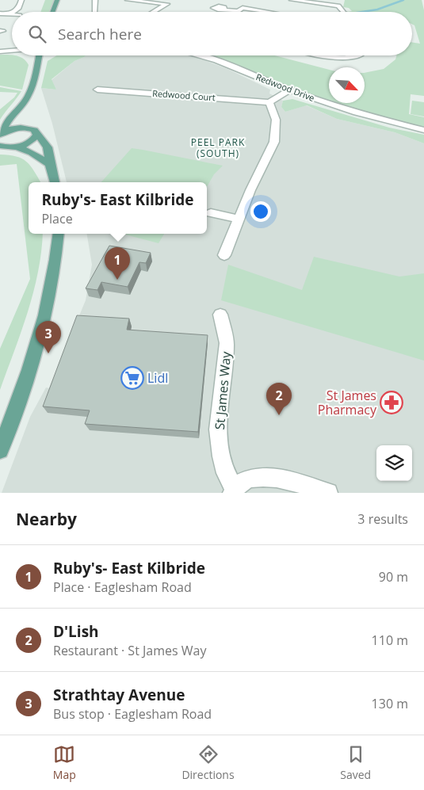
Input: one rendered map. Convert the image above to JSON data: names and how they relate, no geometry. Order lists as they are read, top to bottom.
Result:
{
  "streets": {
    "street": ["Redwood Drive", "Redwood Court", "St James Way"]
  },
  "districts": ["PEEL PARK (SOUTH)"],
  "places": {
    "supermarket": ["Lidl"],
    "pharmacy": ["St James Pharmacy"]
  },
  "north": "bottom right",
  "page": {
    "search": "Search here",
    "popup": ["Ruby's- East Kilbride", "Place"],
    "pins": ["1", "3", "2"],
    "heading": ["Nearby", "3 results"],
    "list": [
      {
        "mark": "1",
        "name": "Ruby's- East Kilbride",
        "note": "Place · Eaglesham Road",
        "value": "90 m"
      },
      {
        "mark": "2",
        "name": "D'Lish",
        "note": "Restaurant · St James Way",
        "value": "110 m"
      },
      {
        "mark": "3",
        "name": "Strathtay Avenue",
        "note": "Bus stop · Eaglesham Road",
        "value": "130 m"
      }
    ],
    "nav": ["Map", "Directions", "Saved"]
  }
}
